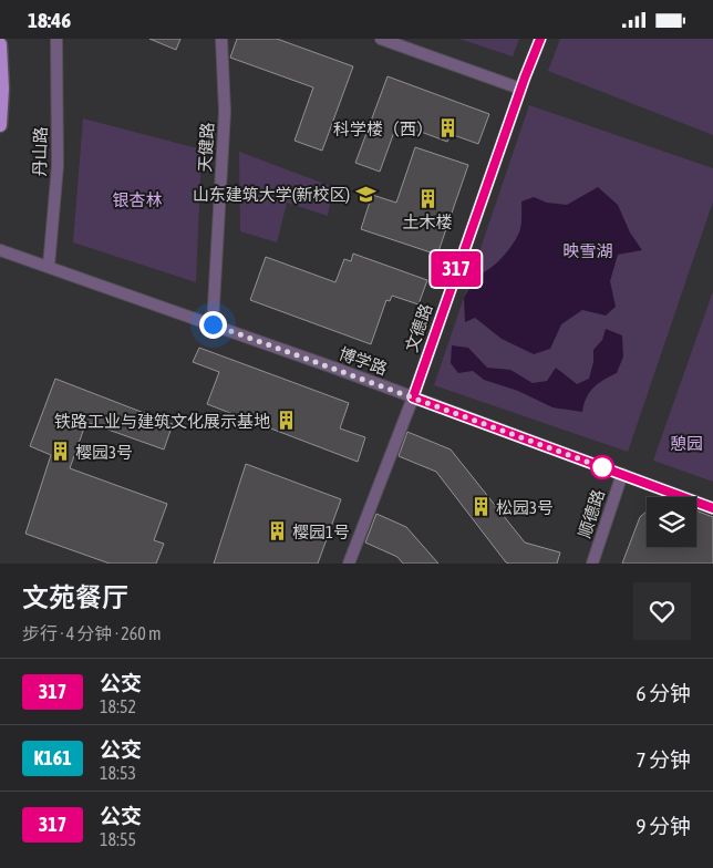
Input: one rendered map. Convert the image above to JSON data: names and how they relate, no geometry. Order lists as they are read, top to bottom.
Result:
{
  "streets": {
    "street": [
      "天健路",
      "丹山路",
      "文德路",
      "博学路",
      "顺德路"
    ]
  },
  "crossings": [
    ["天健路", "博学路"],
    ["丹山路", "博学路"],
    ["文德路", "博学路"],
    ["博学路", "顺德路"]
  ],
  "parks": ["银杏林", "映雪湖", "憩园"],
  "places": {
    "building": [
      "科学楼（西）",
      "土木楼",
      "铁路工业与建筑文化展示基地",
      "樱园3号",
      "松园3号",
      "樱园1号"
    ],
    "school or university": ["山东建筑大学(新校区)"]
  },
  "lines": ["bus line 317"],
  "page": {
    "status": "18:46",
    "on_map": "317",
    "heading": ["文苑餐厅", "步行 · 4 分钟 · 260 m"],
    "list": [
      {
        "mark": "317",
        "name": "公交",
        "note": "18:52",
        "value": "6 分钟"
      },
      {
        "mark": "K161",
        "name": "公交",
        "note": "18:53",
        "value": "7 分钟"
      },
      {
        "mark": "317",
        "name": "公交",
        "note": "18:55",
        "value": "9 分钟"
      }
    ]
  }
}
